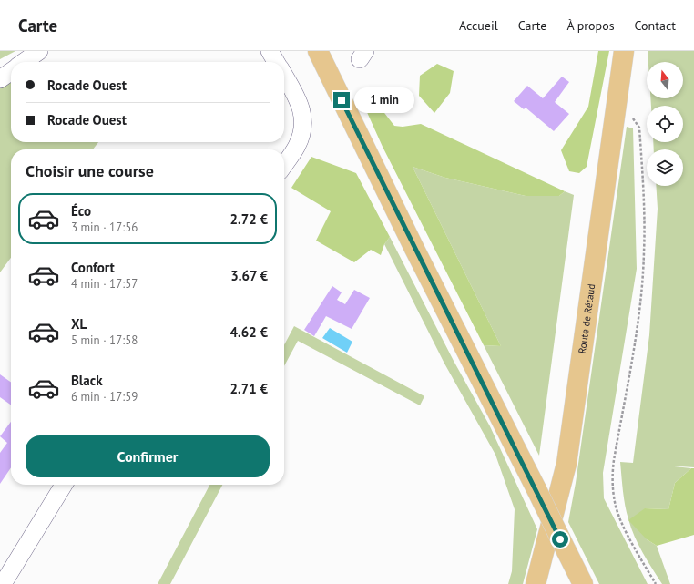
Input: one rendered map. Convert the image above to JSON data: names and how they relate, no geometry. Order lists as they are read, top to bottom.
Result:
{
  "streets": {
    "main road": ["Route de Rétaud"]
  },
  "north": "top",
  "page": {
    "header": "Carte",
    "nav": [
      "Accueil",
      "Carte",
      "À propos",
      "Contact"
    ],
    "banner": ["Rocade Ouest", "Rocade Ouest"],
    "bubble": "1 min",
    "heading": "Choisir une course",
    "list": [
      {
        "name": "Éco",
        "note": "3 min · 17:56",
        "value": "2.72 €"
      },
      {
        "name": "Confort",
        "note": "4 min · 17:57",
        "value": "3.67 €"
      },
      {
        "name": "XL",
        "note": "5 min · 17:58",
        "value": "4.62 €"
      },
      {
        "name": "Black",
        "note": "6 min · 17:59",
        "value": "2.71 €"
      }
    ],
    "buttons": "Confirmer"
  }
}
